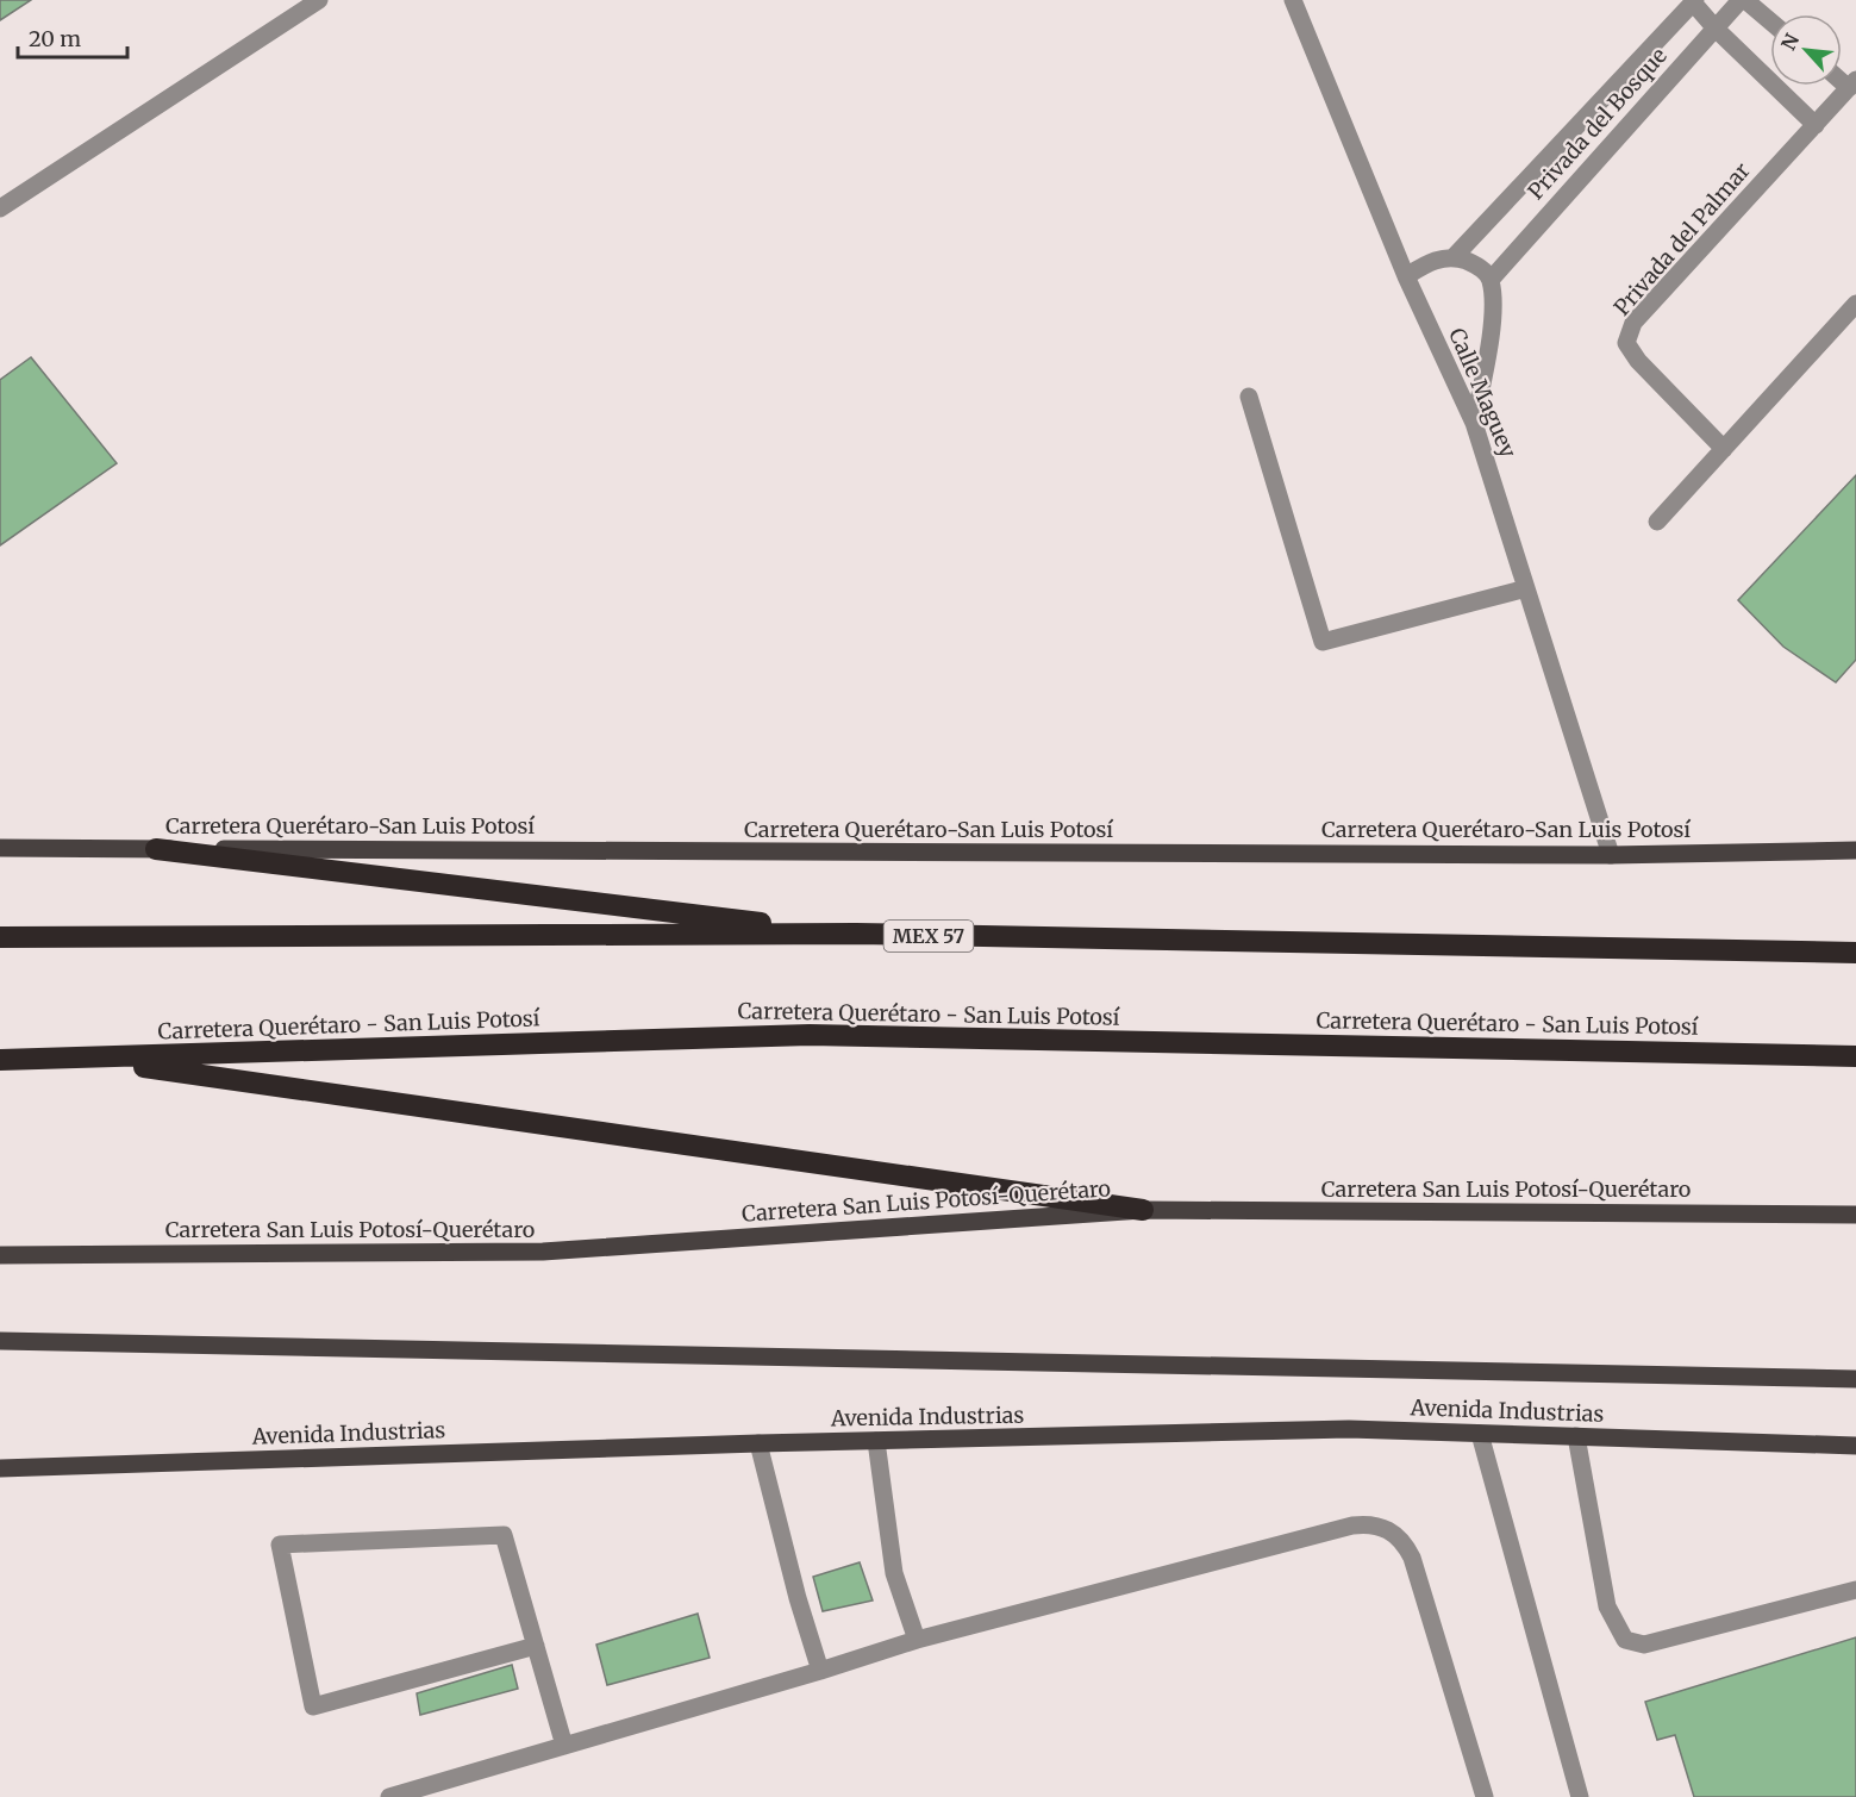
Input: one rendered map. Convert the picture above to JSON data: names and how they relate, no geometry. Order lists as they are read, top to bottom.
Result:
{
  "streets": {
    "highway": ["MEX 57", "Carretera Querétaro - San Luis Potosí"],
    "main road": ["Carretera Querétaro-San Luis Potosí", "Carretera San Luis Potosí-Querétaro", "Avenida Industrias"],
    "street": ["Privada del Bosque", "Privada del Palmar", "Calle Maguey"]
  },
  "crossings": [
    ["Calle Maguey", "Carretera Querétaro-San Luis Potosí"]
  ],
  "scale_bar": "20 m",
  "north": "top left"
}
